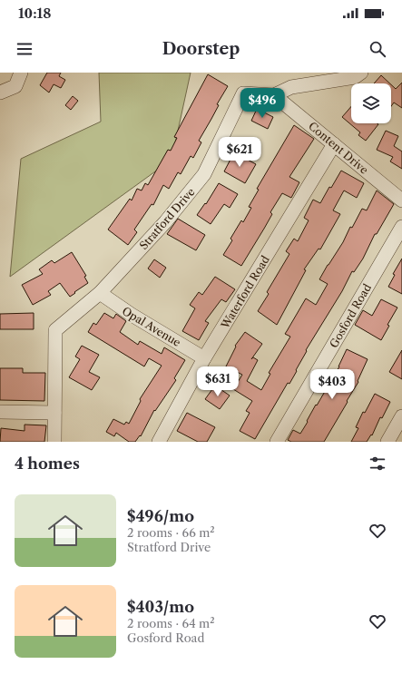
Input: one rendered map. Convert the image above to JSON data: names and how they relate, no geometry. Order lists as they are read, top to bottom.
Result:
{
  "streets": {
    "street": [
      "Content Drive",
      "Stratford Drive",
      "Waterford Road",
      "Gosford Road",
      "Opal Avenue"
    ]
  },
  "crossings": [
    ["Content Drive", "Stratford Drive"],
    ["Content Drive", "Waterford Road"],
    ["Stratford Drive", "Opal Avenue"],
    ["Waterford Road", "Opal Avenue"]
  ],
  "page": {
    "status": "10:18",
    "header": "Doorstep",
    "price": [
      "$496",
      "$621",
      "$631",
      "$403"
    ],
    "heading": "4 homes",
    "list": [
      {
        "name": "$496/mo",
        "note": "2 rooms · 66 m² · Stratford Drive"
      },
      {
        "name": "$403/mo",
        "note": "2 rooms · 64 m² · Gosford Road"
      }
    ]
  }
}
